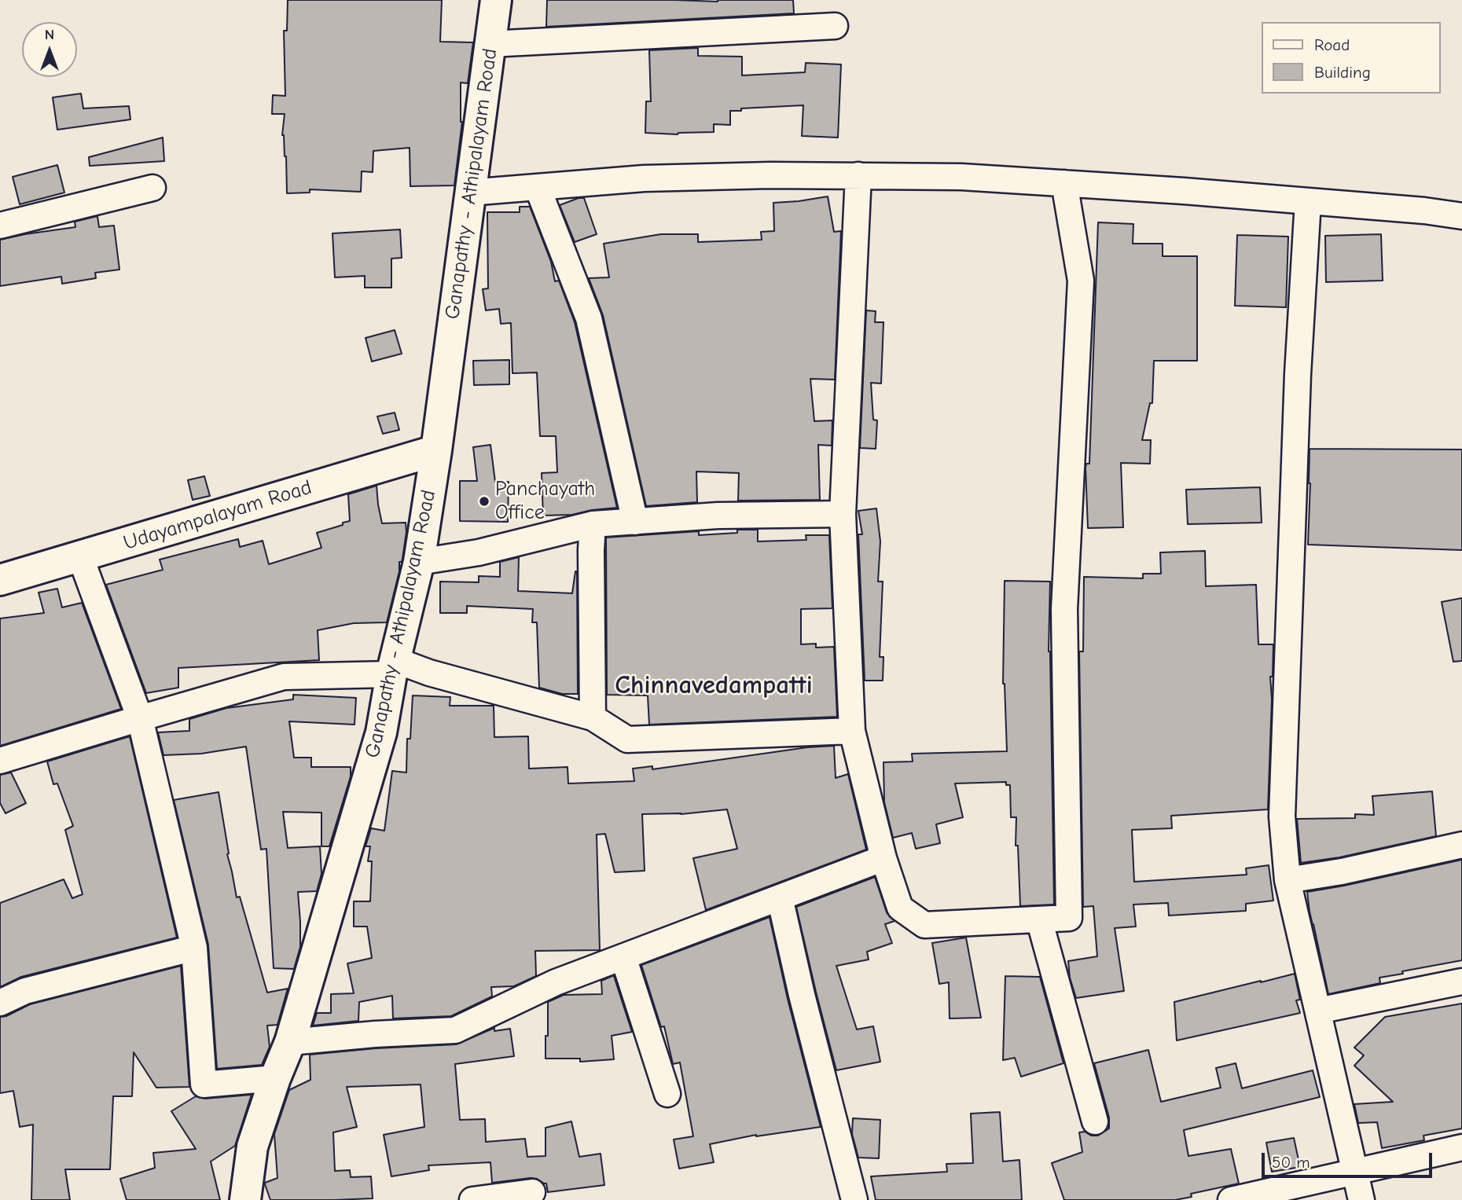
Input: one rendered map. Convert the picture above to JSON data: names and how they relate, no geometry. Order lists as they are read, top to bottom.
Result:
{
  "streets": {
    "main road": ["Ganapathy - Athipalayam Road", "Udayampalayam Road"]
  },
  "crossings": [
    ["Ganapathy - Athipalayam Road", "Udayampalayam Road"]
  ],
  "districts": ["Chinnavedampatti"],
  "places": ["Panchayath Office"],
  "legend": ["Road", "Building"],
  "scale_bar": "50 m",
  "north": "top"
}
